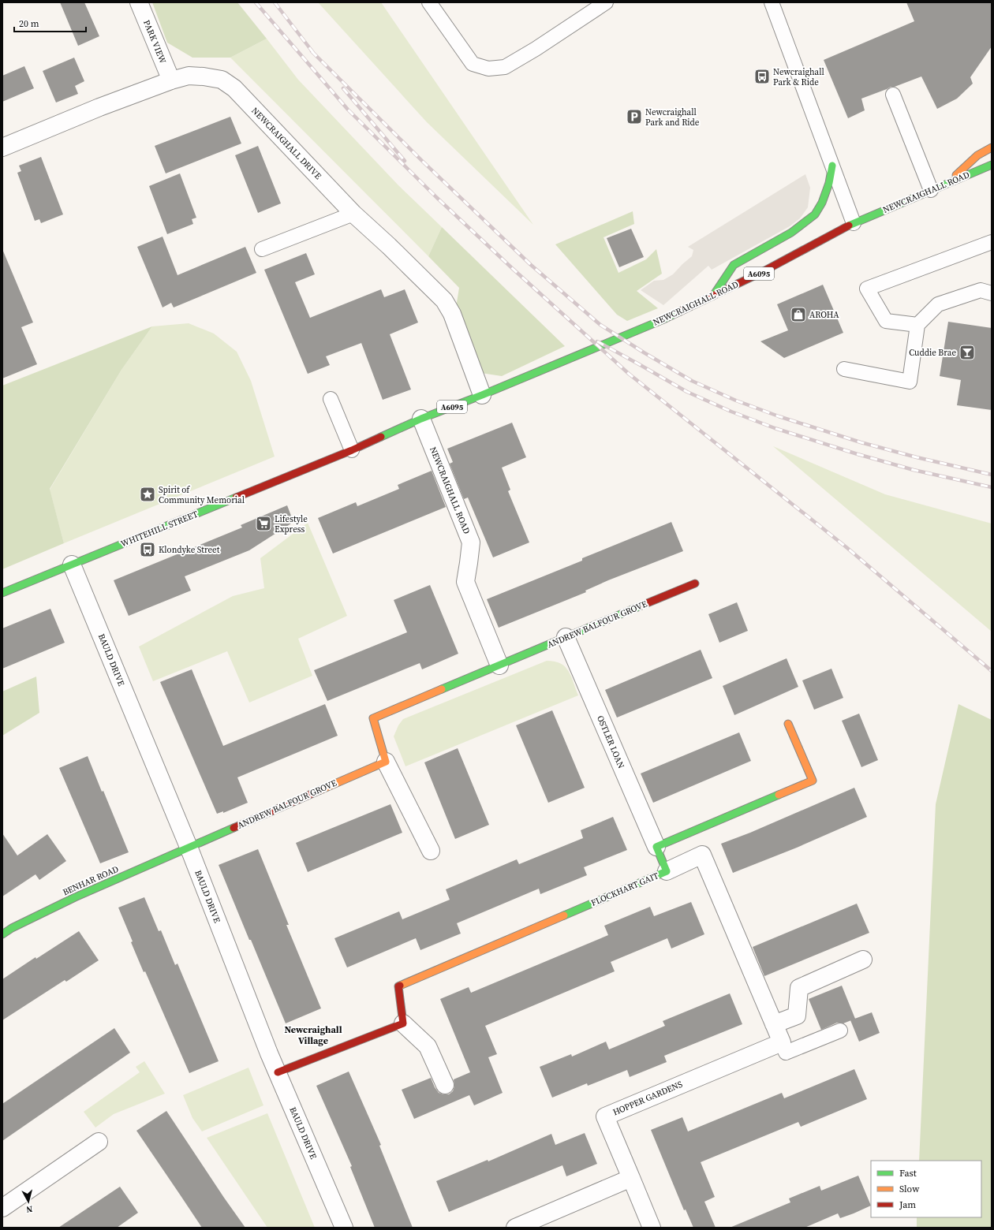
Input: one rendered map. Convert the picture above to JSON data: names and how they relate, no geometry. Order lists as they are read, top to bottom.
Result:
{
  "streets": {
    "street": [
      "PARK VIEW",
      "NEWCRAIGHALL DRIVE",
      "NEWCRAIGHALL ROAD",
      "A6095",
      "WHITEHILL STREET",
      "ANDREW BALFOUR GROVE",
      "BAULD DRIVE",
      "OSTLER LOAN",
      "BENHAR ROAD",
      "FLOCKHART GAIT",
      "HOPPER GARDENS"
    ]
  },
  "crossings": [
    ["PARK VIEW", "NEWCRAIGHALL DRIVE"],
    ["NEWCRAIGHALL DRIVE", "NEWCRAIGHALL ROAD"],
    ["NEWCRAIGHALL DRIVE", "WHITEHILL STREET"],
    ["NEWCRAIGHALL ROAD", "WHITEHILL STREET"],
    ["NEWCRAIGHALL ROAD", "ANDREW BALFOUR GROVE"],
    ["WHITEHILL STREET", "BAULD DRIVE"],
    ["ANDREW BALFOUR GROVE", "BAULD DRIVE"],
    ["ANDREW BALFOUR GROVE", "OSTLER LOAN"],
    ["ANDREW BALFOUR GROVE", "BENHAR ROAD"],
    ["BAULD DRIVE", "BENHAR ROAD"],
    ["OSTLER LOAN", "FLOCKHART GAIT"]
  ],
  "districts": ["Newcraighall Village"],
  "places": {
    "bus stop": ["Newcraighall Park & Ride", "Klondyke Street"],
    "parking": ["Newcraighall Park and Ride"],
    "shop": ["AROHA"],
    "bar": ["Cuddie Brae"],
    "place": ["Spirit of Community Memorial"],
    "supermarket": ["Lifestyle Express"]
  },
  "legend": ["Fast", "Slow", "Jam"],
  "scale_bar": "20 m",
  "north": "bottom"
}
